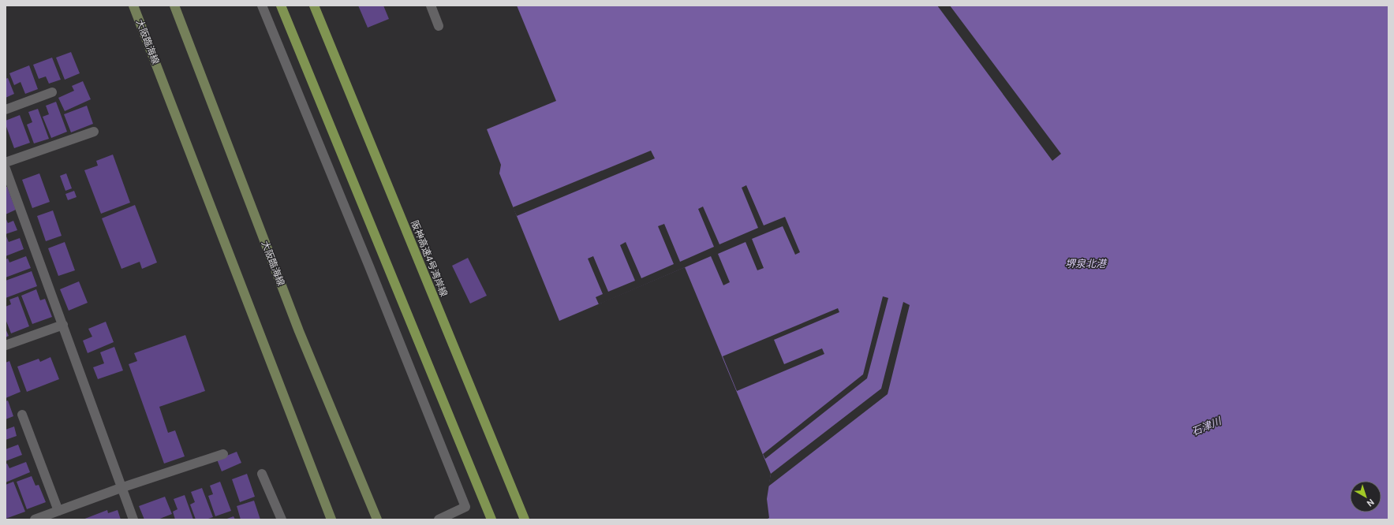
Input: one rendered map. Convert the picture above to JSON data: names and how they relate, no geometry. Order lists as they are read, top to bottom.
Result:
{
  "streets": {
    "highway": ["阪神高速4号湾岸線"],
    "main road": ["大阪臨海線"]
  },
  "water": ["堺泉北港", "石津川"],
  "north": "bottom right"
}
